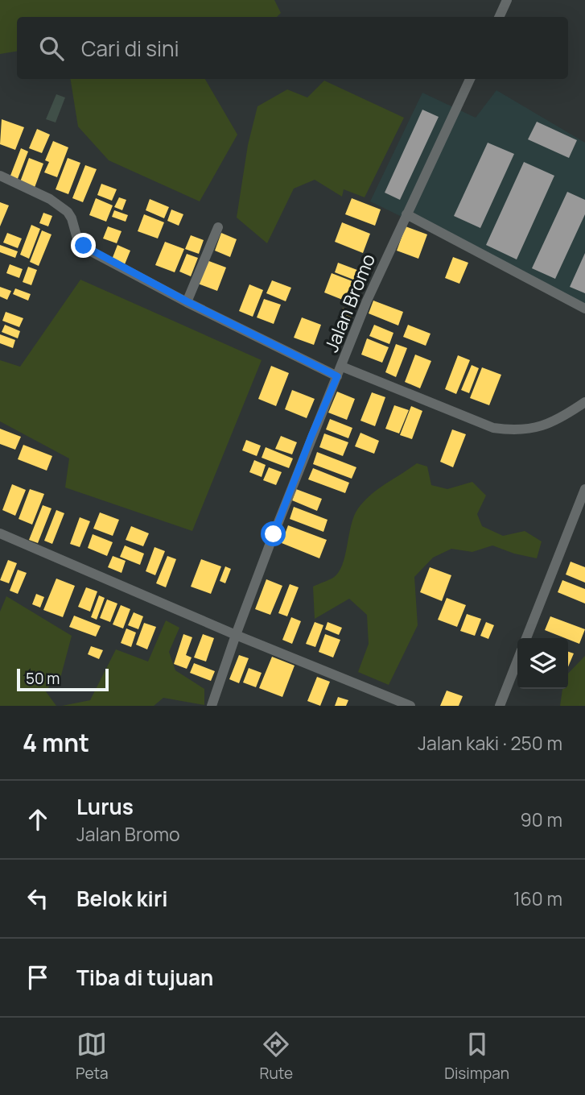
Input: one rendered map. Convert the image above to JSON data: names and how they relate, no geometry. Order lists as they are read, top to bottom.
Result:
{
  "streets": {
    "street": ["Jalan Bromo"]
  },
  "scale_bar": "50 m",
  "page": {
    "search": "Cari di sini",
    "scale": "50 m",
    "heading": ["4 mnt", "Jalan kaki · 250 m"],
    "list": [
      ["Lurus", "Jalan Bromo", "90 m"],
      ["Belok kiri", "160 m"],
      "Tiba di tujuan"
    ],
    "nav": ["Peta", "Rute", "Disimpan"]
  }
}
